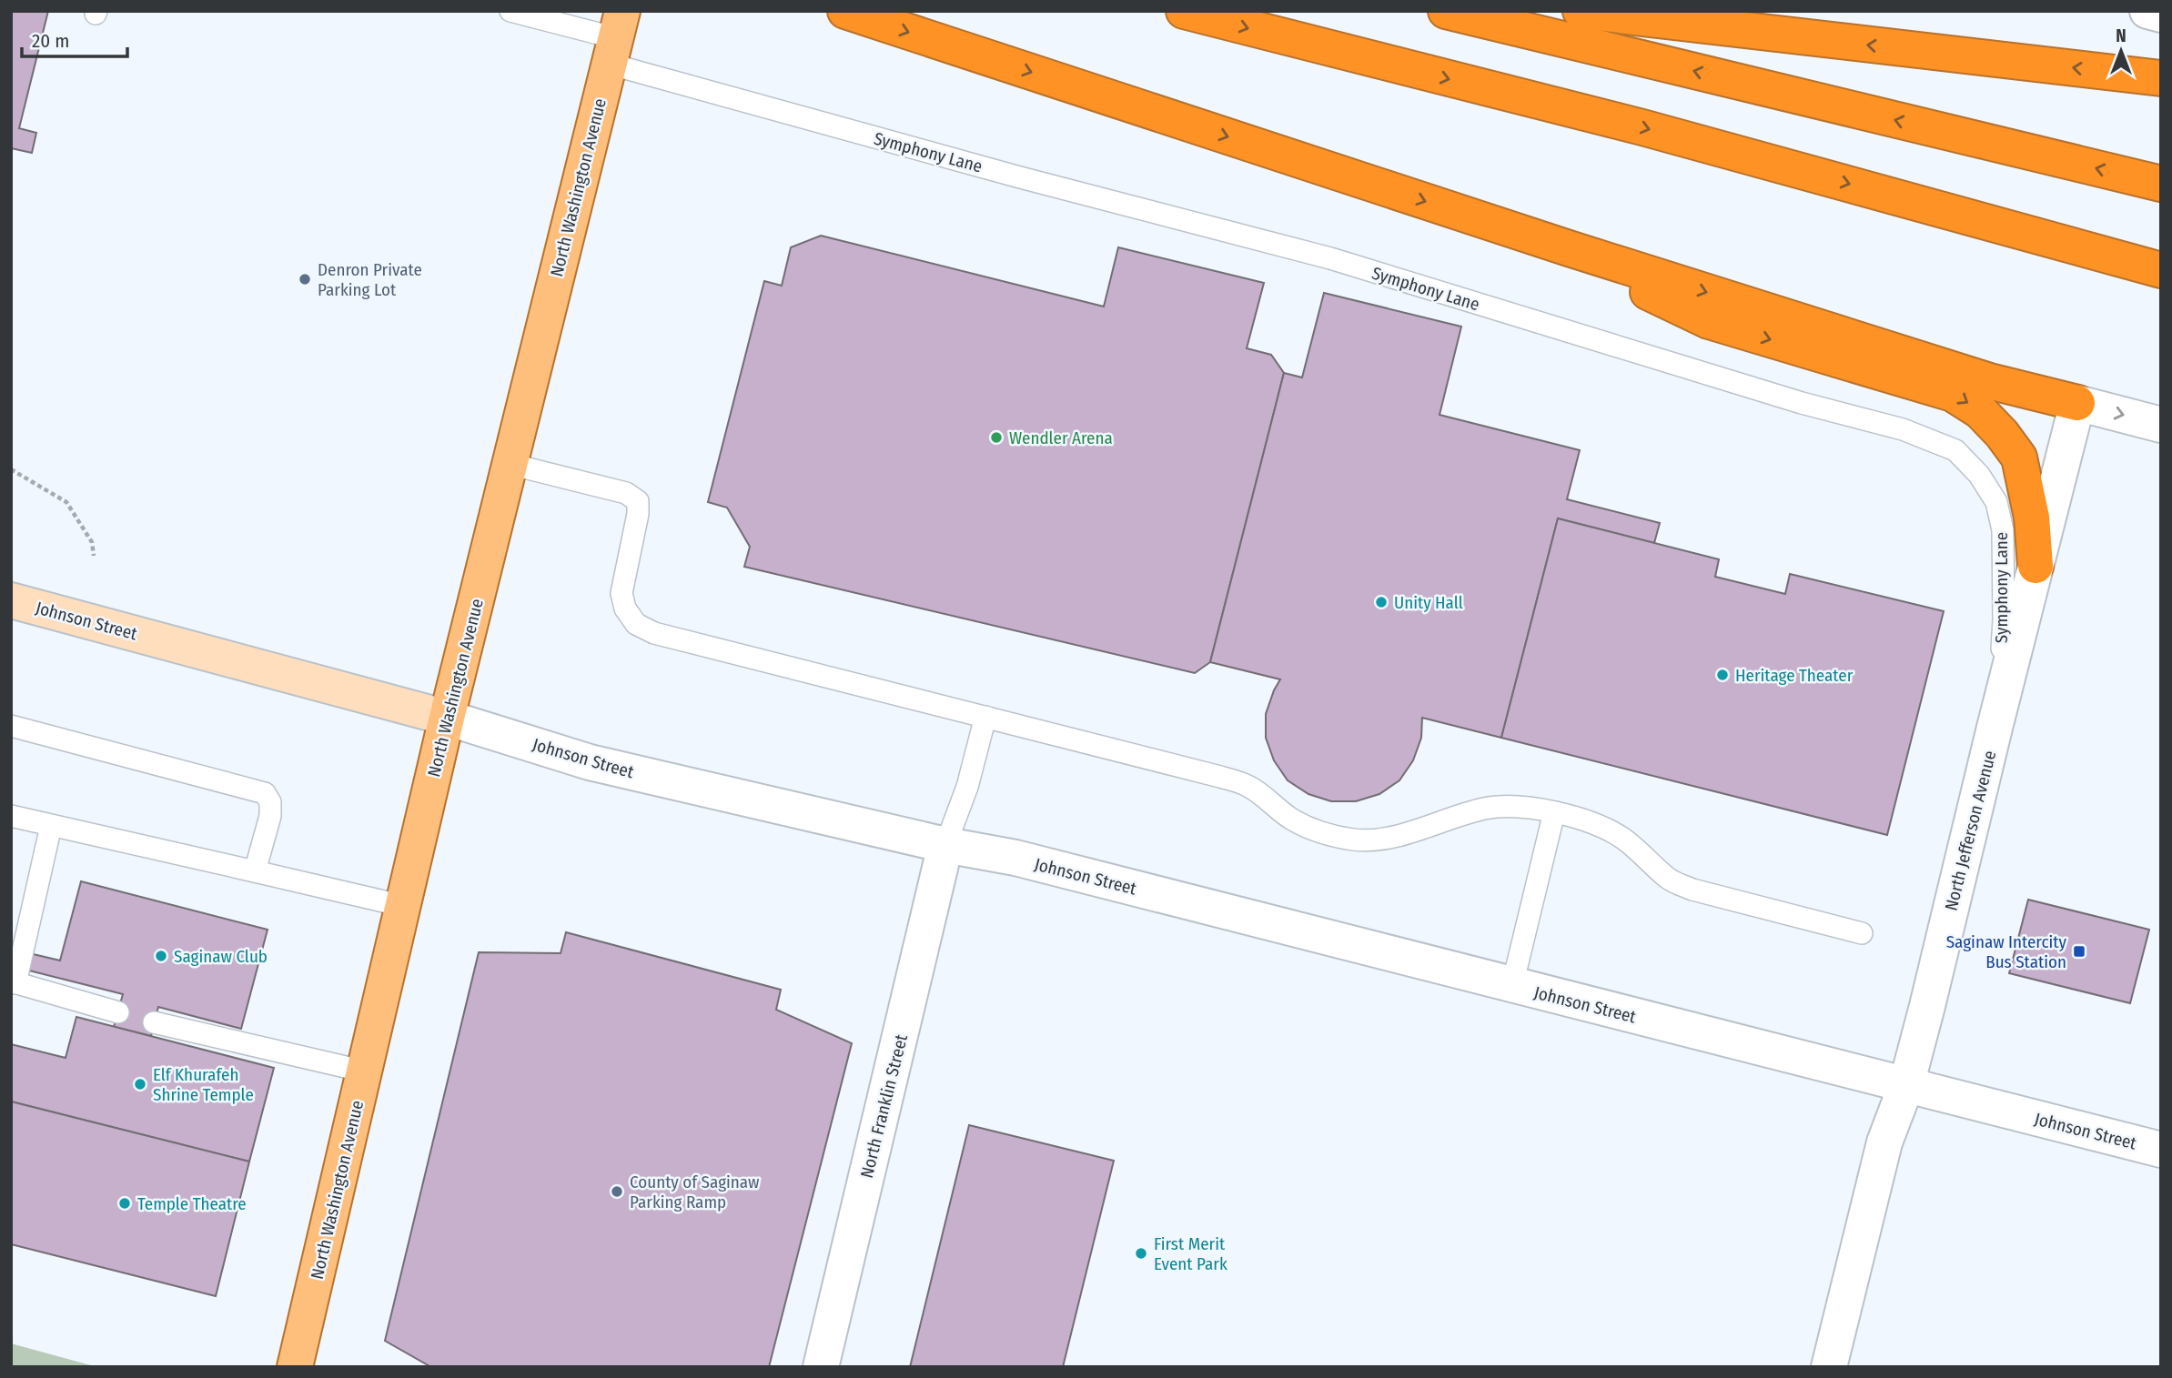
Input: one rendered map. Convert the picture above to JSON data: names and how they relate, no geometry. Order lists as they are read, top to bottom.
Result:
{
  "streets": {
    "main road": ["North Washington Avenue", "Johnson Street"],
    "street": ["North Jefferson Avenue", "North Franklin Street"],
    "lane": ["Symphony Lane"]
  },
  "crossings": [
    ["Symphony Lane", "North Washington Avenue"],
    ["Symphony Lane", "North Jefferson Avenue"],
    ["North Washington Avenue", "Johnson Street"],
    ["Johnson Street", "North Jefferson Avenue"],
    ["Johnson Street", "North Franklin Street"]
  ],
  "places": {
    "other": [
      "Denron Private Parking Lot",
      "Wendler Arena",
      "Unity Hall",
      "Heritage Theater",
      "Saginaw Club",
      "Elf Khurafeh Shrine Temple",
      "County of Saginaw Parking Ramp",
      "Temple Theatre",
      "First Merit Event Park"
    ],
    "transit": ["Saginaw Intercity Bus Station"]
  },
  "scale_bar": "20 m",
  "north": "top"
}
